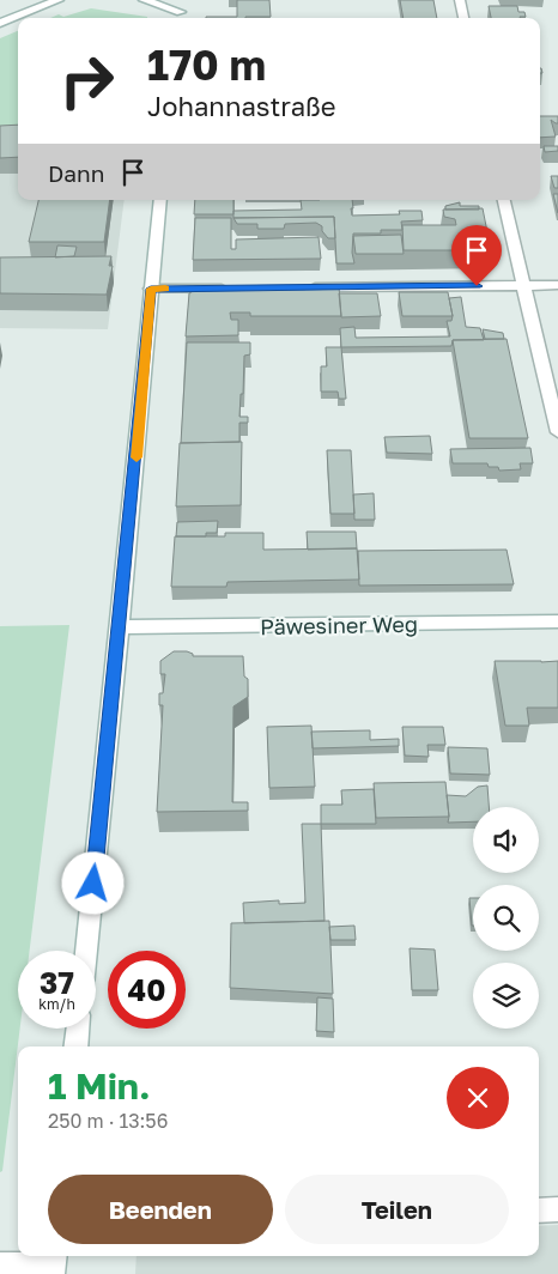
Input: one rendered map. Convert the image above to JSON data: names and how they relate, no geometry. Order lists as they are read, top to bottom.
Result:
{
  "streets": {
    "street": ["Päwesiner Weg"]
  },
  "page": {
    "turn": ["170 m", "Johannastraße"],
    "then": "Dann",
    "speed": "37 km/h",
    "limit": "40",
    "heading": ["1 Min.", "250 m · 13:56"],
    "buttons": ["Beenden", "Teilen"]
  }
}
